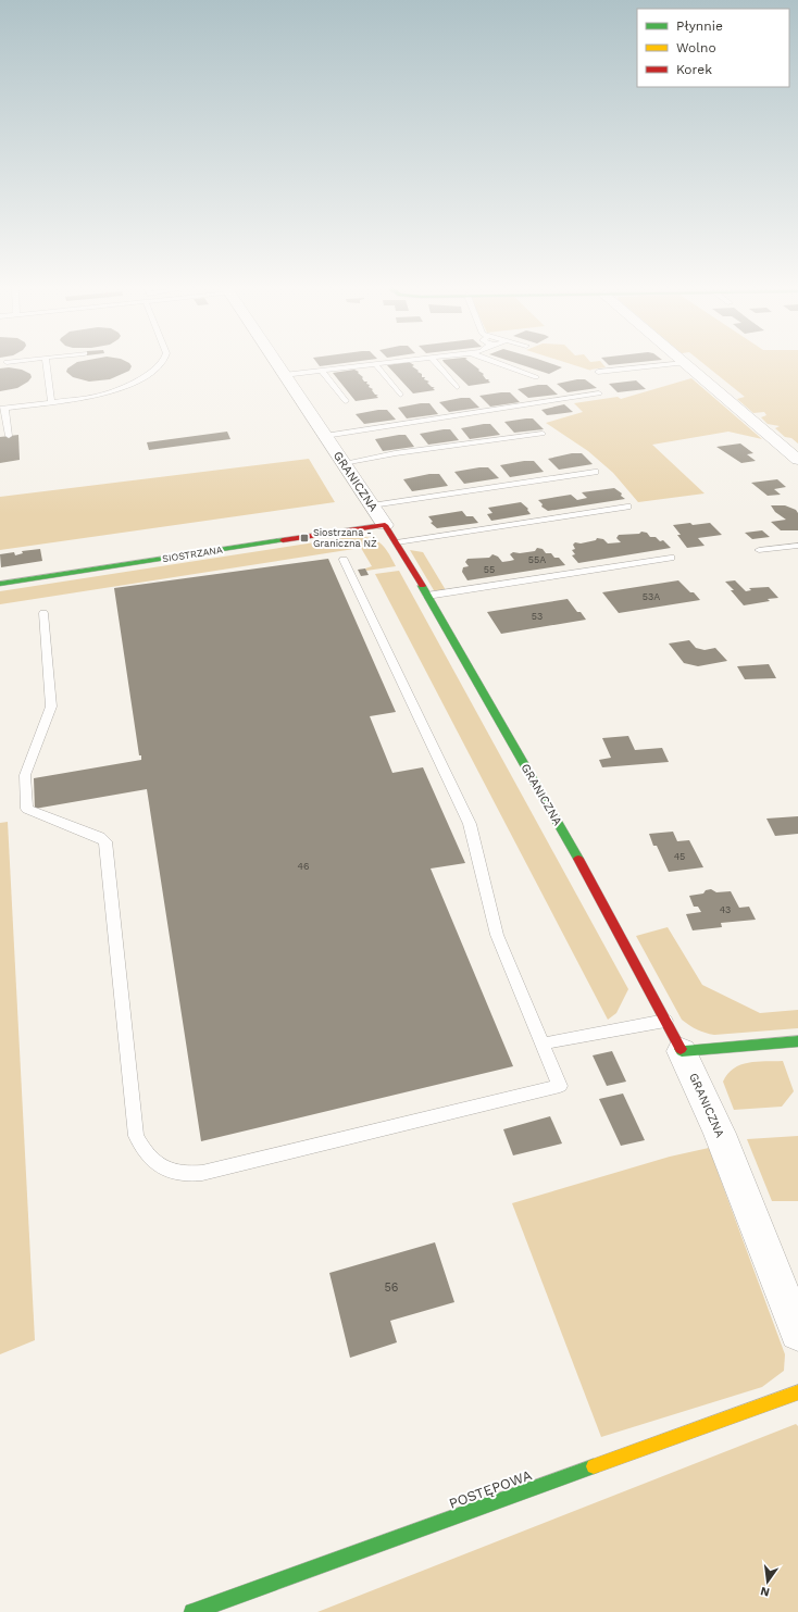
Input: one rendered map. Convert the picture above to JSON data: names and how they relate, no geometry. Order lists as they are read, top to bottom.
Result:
{
  "streets": {
    "street": ["GRANICZNA", "SIOSTRZANA", "POSTĘPOWA"]
  },
  "crossings": [
    ["GRANICZNA", "SIOSTRZANA"]
  ],
  "places": {
    "transit": ["Siostrzana - Graniczna NŻ"]
  },
  "house_numbers": [
    "55A",
    "55",
    "53A",
    "53",
    "45",
    "46",
    "43",
    "56"
  ],
  "legend": ["Płynnie", "Wolno", "Korek"],
  "north": "bottom"
}
